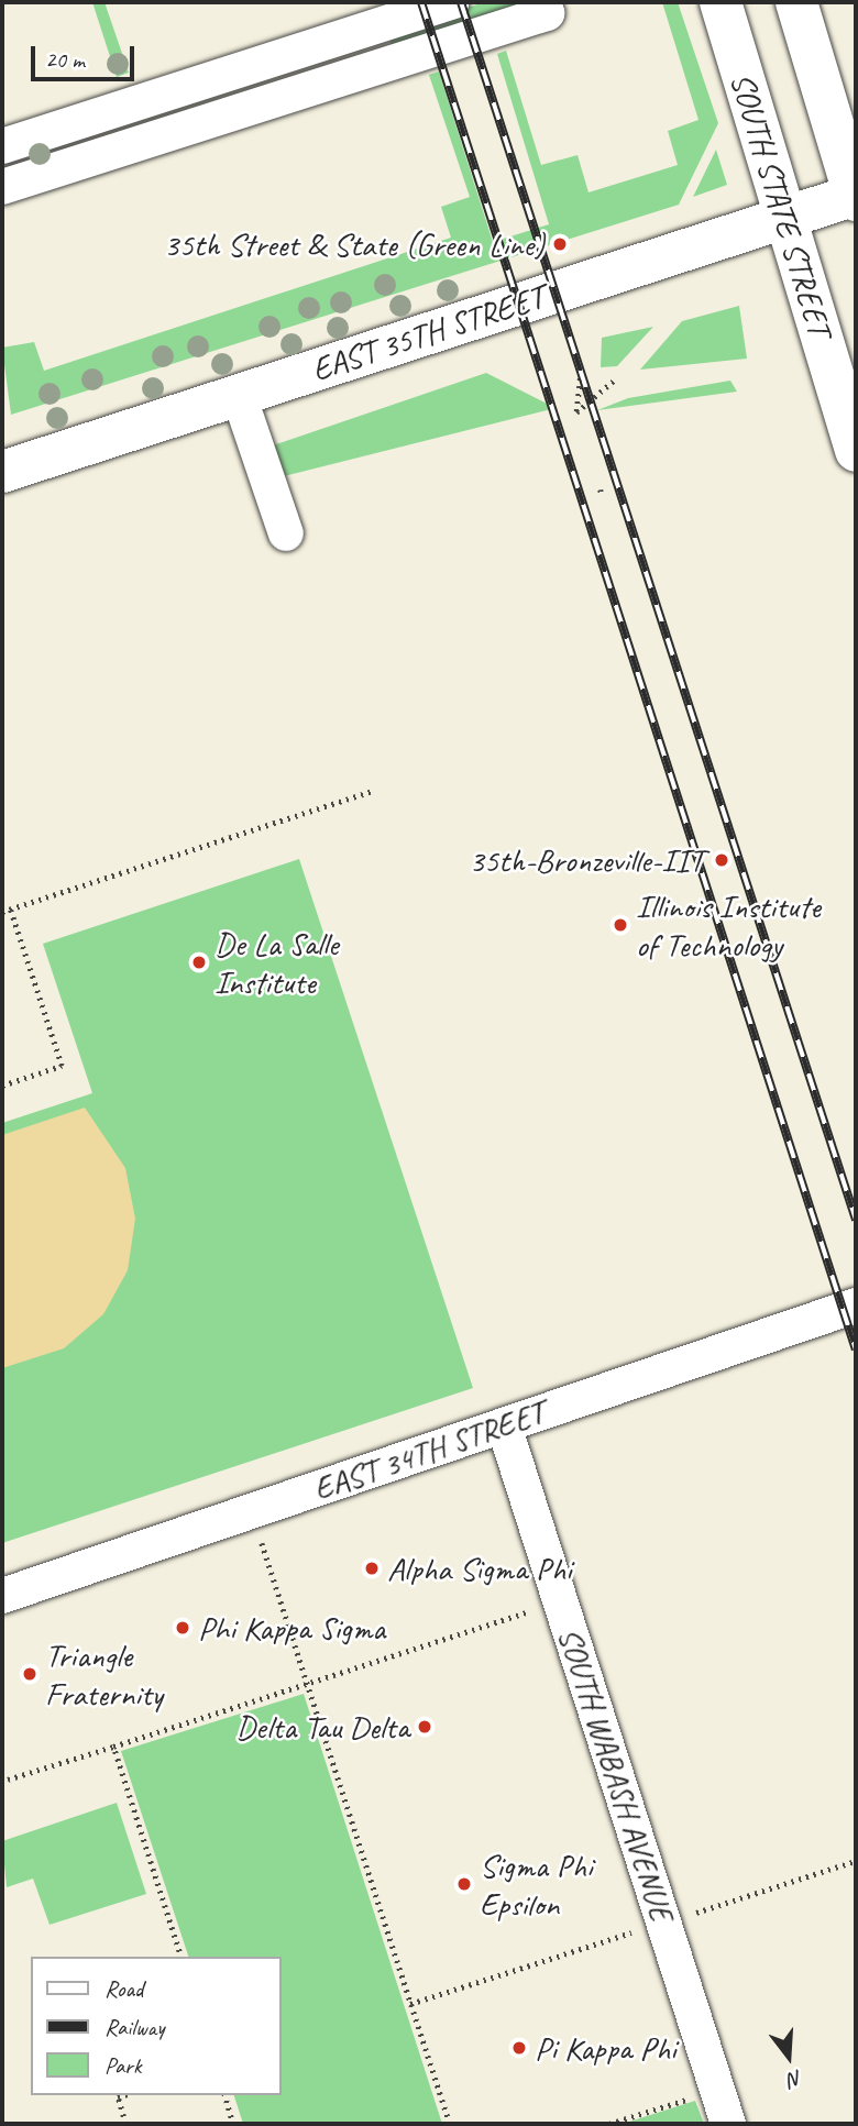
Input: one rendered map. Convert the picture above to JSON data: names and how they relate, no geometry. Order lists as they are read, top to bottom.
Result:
{
  "streets": {
    "main road": ["SOUTH STATE STREET", "EAST 35TH STREET"],
    "lane": ["EAST 34TH STREET", "SOUTH WABASH AVENUE"]
  },
  "crossings": [
    ["SOUTH STATE STREET", "EAST 35TH STREET"],
    ["EAST 34TH STREET", "SOUTH WABASH AVENUE"]
  ],
  "places": [
    "35th Street & State (Green Line)",
    "35th-Bronzeville-IIT",
    "Illinois Institute of Technology",
    "De La Salle Institute",
    "Alpha Sigma Phi",
    "Phi Kappa Sigma",
    "Triangle Fraternity",
    "Delta Tau Delta",
    "Sigma Phi Epsilon",
    "Pi Kappa Phi"
  ],
  "legend": ["Road", "Railway", "Park"],
  "scale_bar": "20 m",
  "north": "bottom"
}
